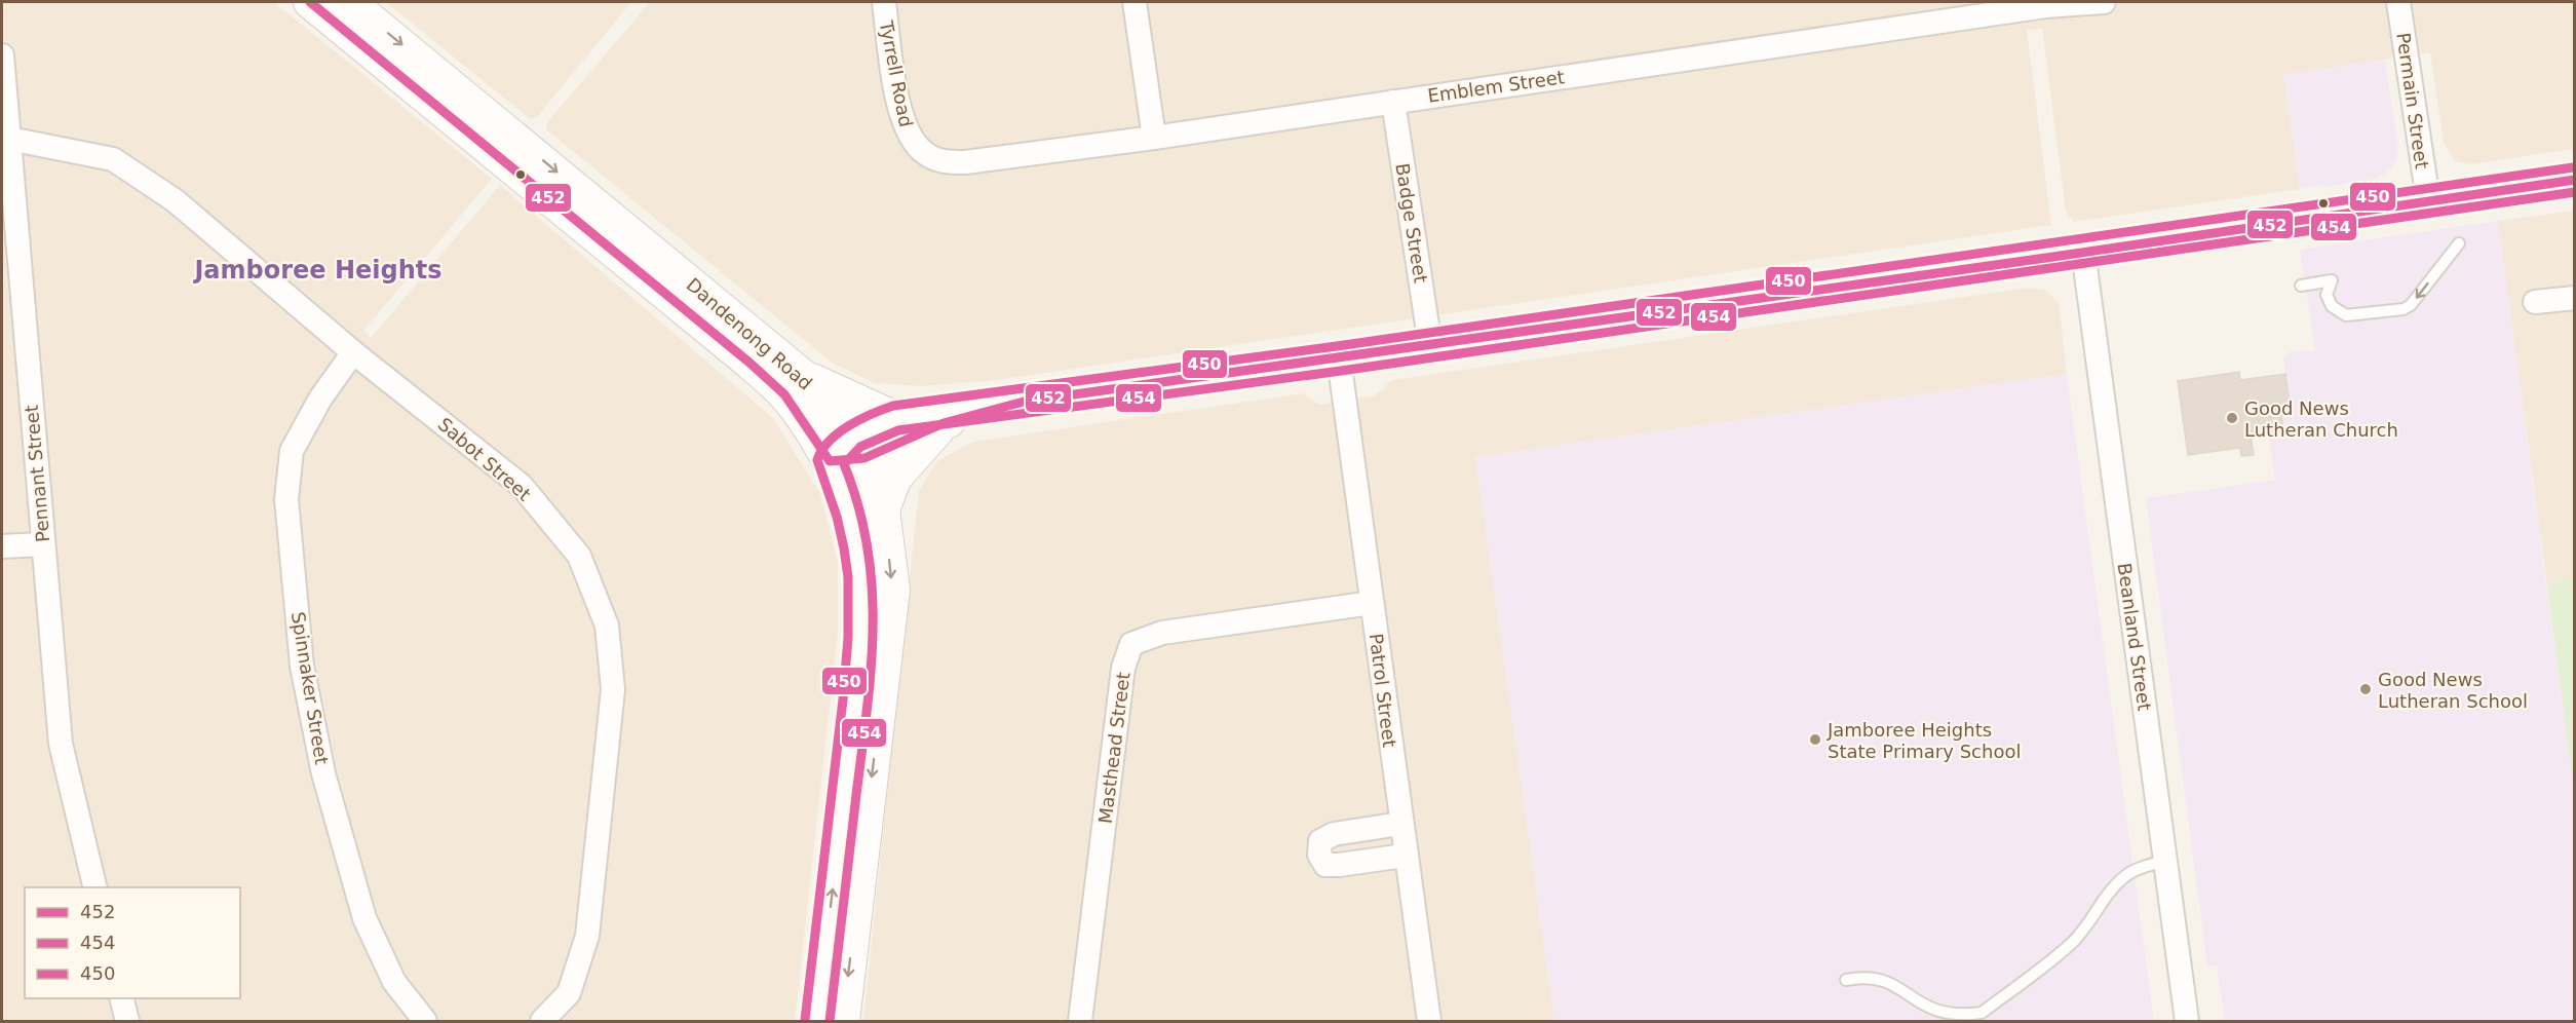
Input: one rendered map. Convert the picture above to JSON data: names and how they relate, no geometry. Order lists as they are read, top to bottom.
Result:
{
  "streets": {
    "main road": ["Dandenong Road"],
    "street": [
      "Tyrrell Road",
      "Emblem Street",
      "Permain Street",
      "Badge Street",
      "Sabot Street",
      "Pennant Street",
      "Beanland Street",
      "Spinnaker Street",
      "Patrol Street",
      "Masthead Street"
    ]
  },
  "crossings": [
    ["Tyrrell Road", "Emblem Street"],
    ["Emblem Street", "Badge Street"],
    ["Sabot Street", "Pennant Street"],
    ["Sabot Street", "Spinnaker Street"],
    ["Patrol Street", "Masthead Street"]
  ],
  "districts": ["Jamboree Heights"],
  "places": ["Good News Lutheran Church", "Good News Lutheran School", "Jamboree Heights State Primary School"],
  "lines": ["transit line 452", "transit line 450", "transit line 454"],
  "legend": ["452", "454", "450"]
}
